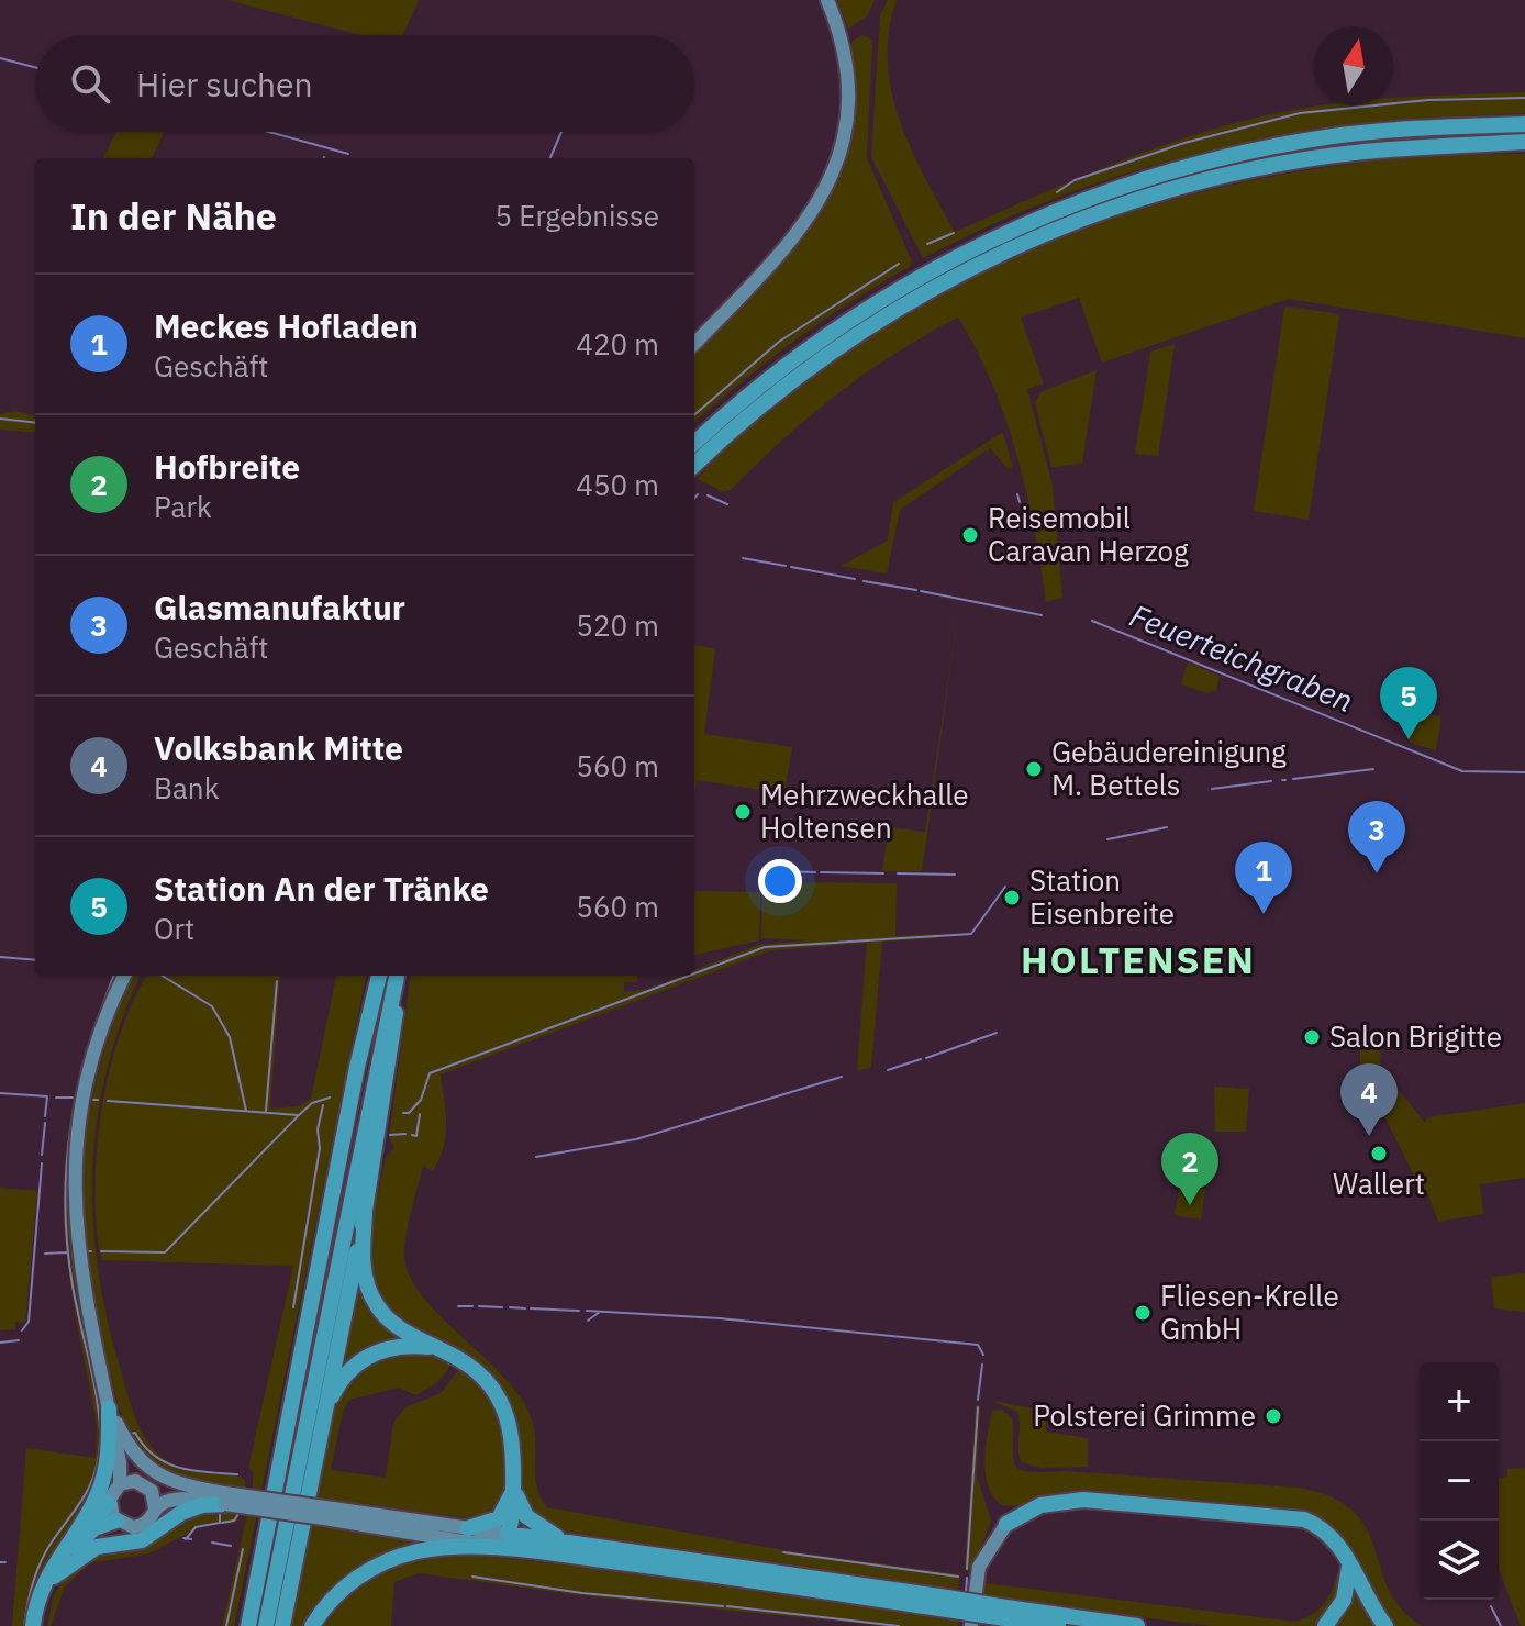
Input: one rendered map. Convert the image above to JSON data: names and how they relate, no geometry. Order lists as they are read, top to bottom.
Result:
{
  "districts": ["HOLTENSEN"],
  "water": ["Feuerteichgraben"],
  "places": [
    "Reisemobil Caravan Herzog",
    "Gebäudereinigung M. Bettels",
    "Mehrzweckhalle Holtensen",
    "Station Eisenbreite",
    "Salon Brigitte",
    "Wallert",
    "Fliesen-Krelle GmbH",
    "Polsterei Grimme"
  ],
  "north": "top",
  "page": {
    "search": "Hier suchen",
    "heading": ["In der Nähe", "5 Ergebnisse"],
    "list": [
      {
        "mark": "1",
        "name": "Meckes Hofladen",
        "note": "Geschäft",
        "value": "420 m"
      },
      {
        "mark": "2",
        "name": "Hofbreite",
        "note": "Park",
        "value": "450 m"
      },
      {
        "mark": "3",
        "name": "Glasmanufaktur",
        "note": "Geschäft",
        "value": "520 m"
      },
      {
        "mark": "4",
        "name": "Volksbank Mitte",
        "note": "Bank",
        "value": "560 m"
      },
      {
        "mark": "5",
        "name": "Station An der Tränke",
        "note": "Ort",
        "value": "560 m"
      }
    ],
    "pins": [
      "5",
      "3",
      "1",
      "4",
      "2"
    ],
    "map_buttons": ["+", "−"]
  }
}
